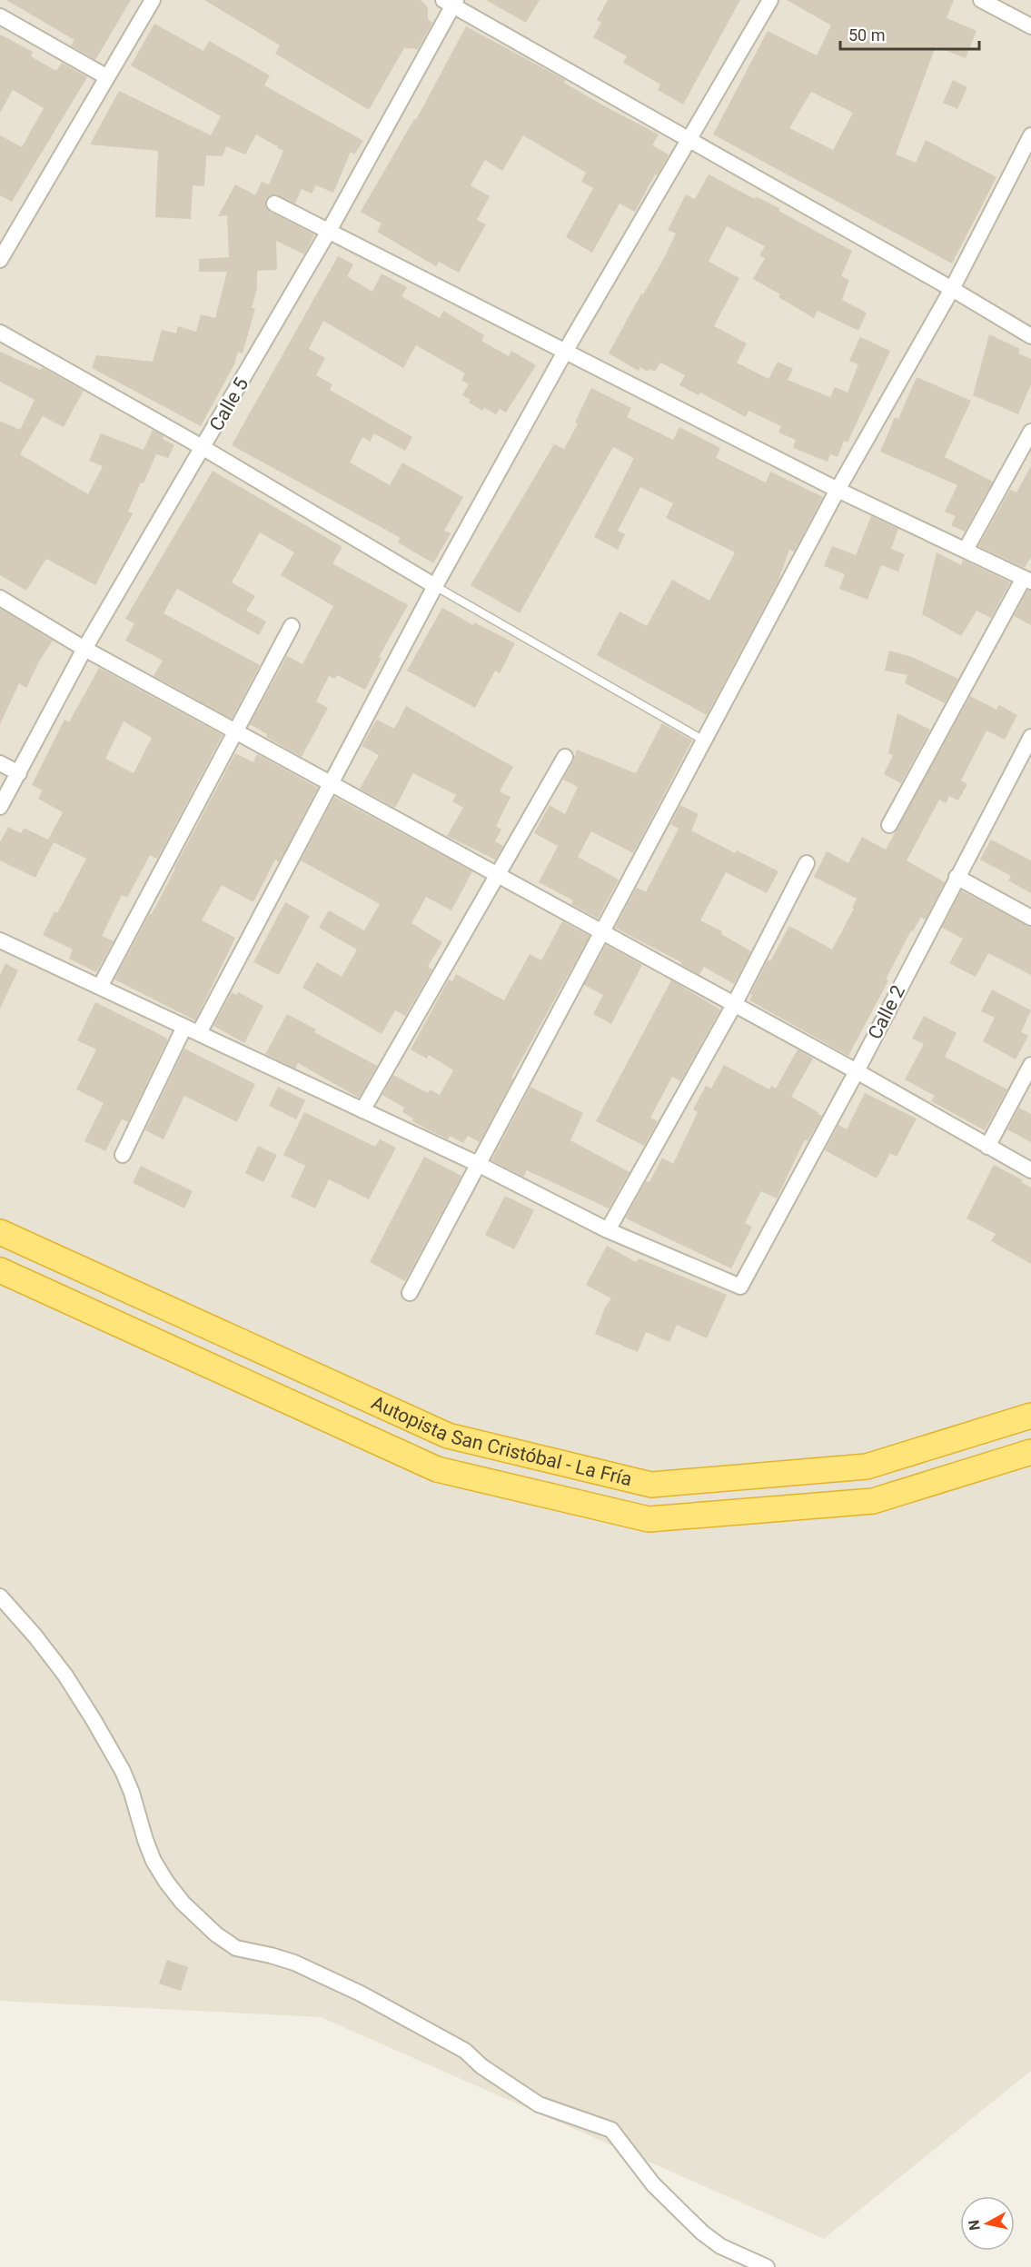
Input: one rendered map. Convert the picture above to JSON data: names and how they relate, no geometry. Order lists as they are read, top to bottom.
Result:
{
  "streets": {
    "highway": ["Autopista San Cristóbal - La Fría"],
    "street": ["Calle 5", "Calle 2"]
  },
  "scale_bar": "50 m",
  "north": "left"
}
